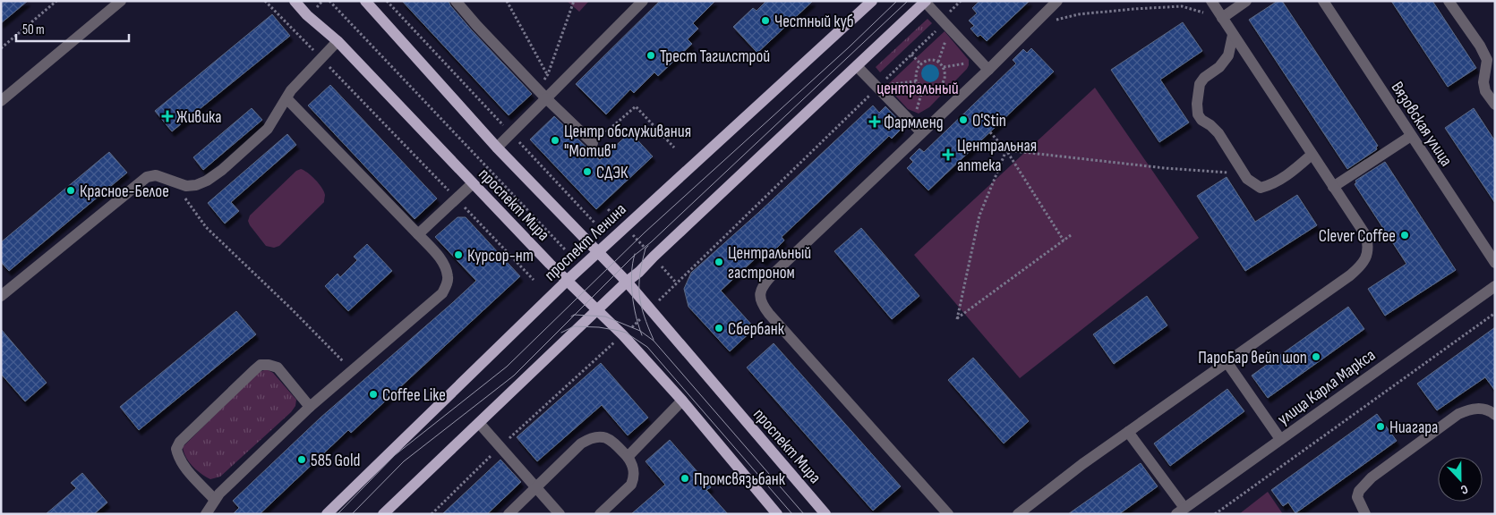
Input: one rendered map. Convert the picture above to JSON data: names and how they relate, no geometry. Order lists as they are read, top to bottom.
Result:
{
  "streets": {
    "main road": ["проспект Мира", "проспект Ленина"],
    "street": ["Вязовская улица", "улица Карла Маркса"]
  },
  "crossings": [
    ["проспект Мира", "проспект Ленина"]
  ],
  "parks": ["центральный"],
  "places": {
    "other": [
      "Честный куб",
      "Трест Тагилстрой",
      "O'Stin",
      "Центр обслуживания \"Мотив\"",
      "СДЭК",
      "Красное-Белое",
      "Clever Coffee",
      "Курсор-нт",
      "Центральный гастроном",
      "Сбербанк",
      "ПароБар вейп шоп",
      "Coffee Like",
      "Ниагара",
      "585 Gold",
      "Промсвязьбанк"
    ],
    "health": ["Живика", "Фармленд", "Центральная аптека"]
  },
  "scale_bar": "50 m",
  "north": "bottom"
}
